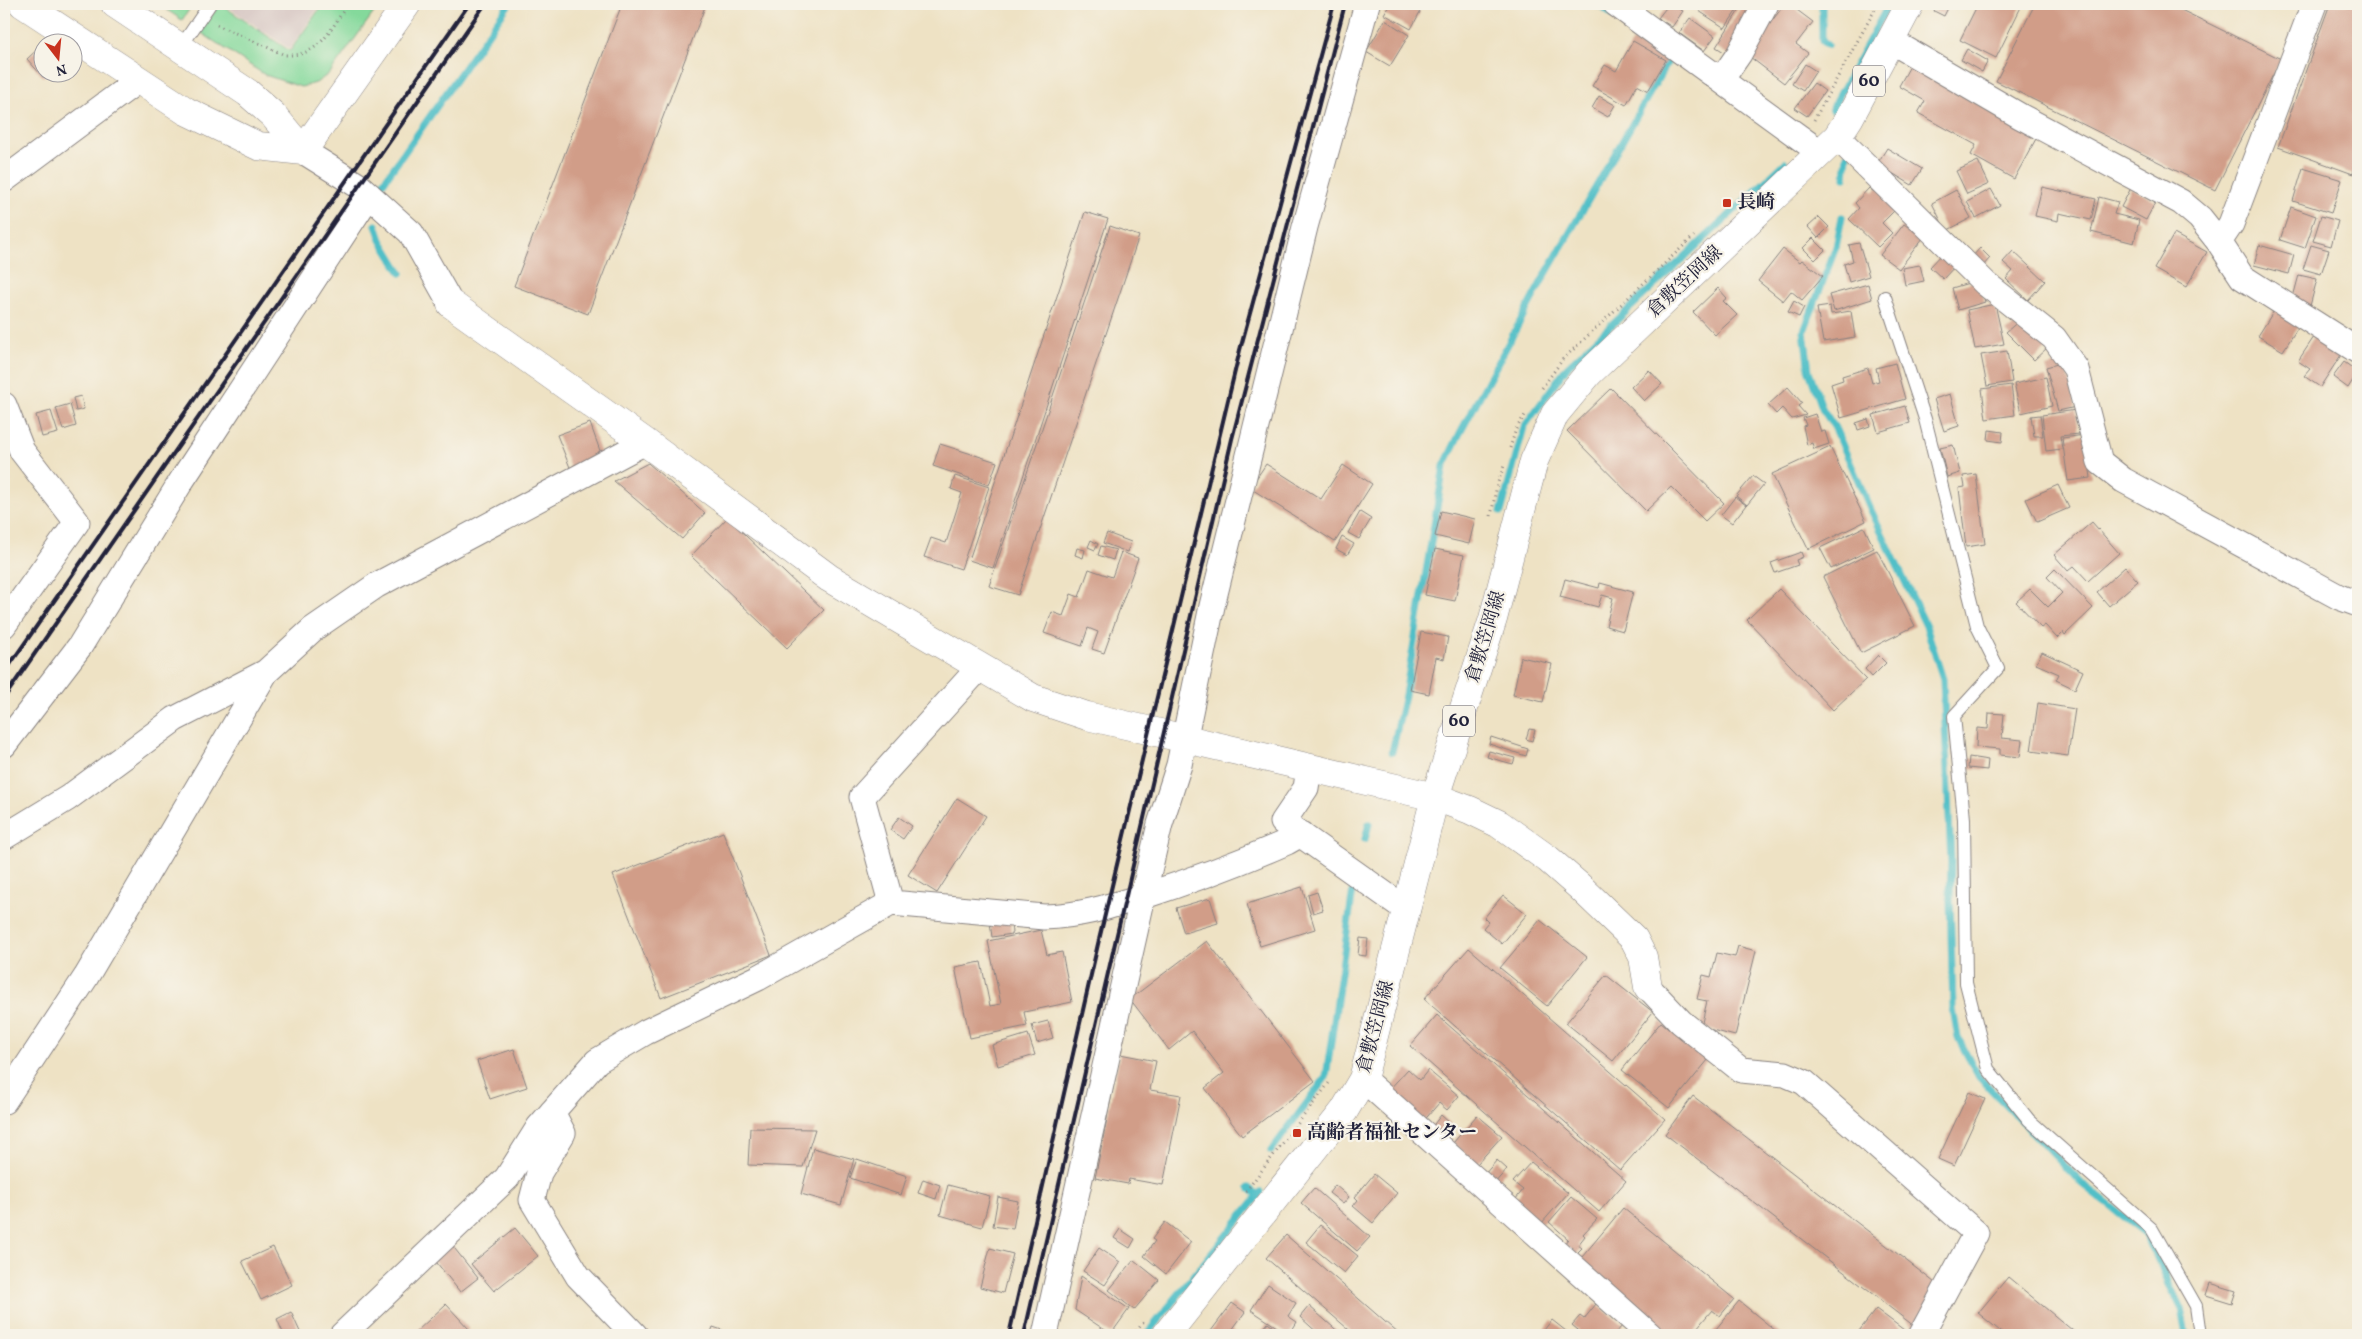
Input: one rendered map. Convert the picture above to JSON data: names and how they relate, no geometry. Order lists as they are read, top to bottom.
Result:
{
  "streets": {
    "street": ["60", "倉敷笠岡線"]
  },
  "places": {
    "transit": ["長崎", "高齢者福祉センター"]
  },
  "north": "bottom"
}
